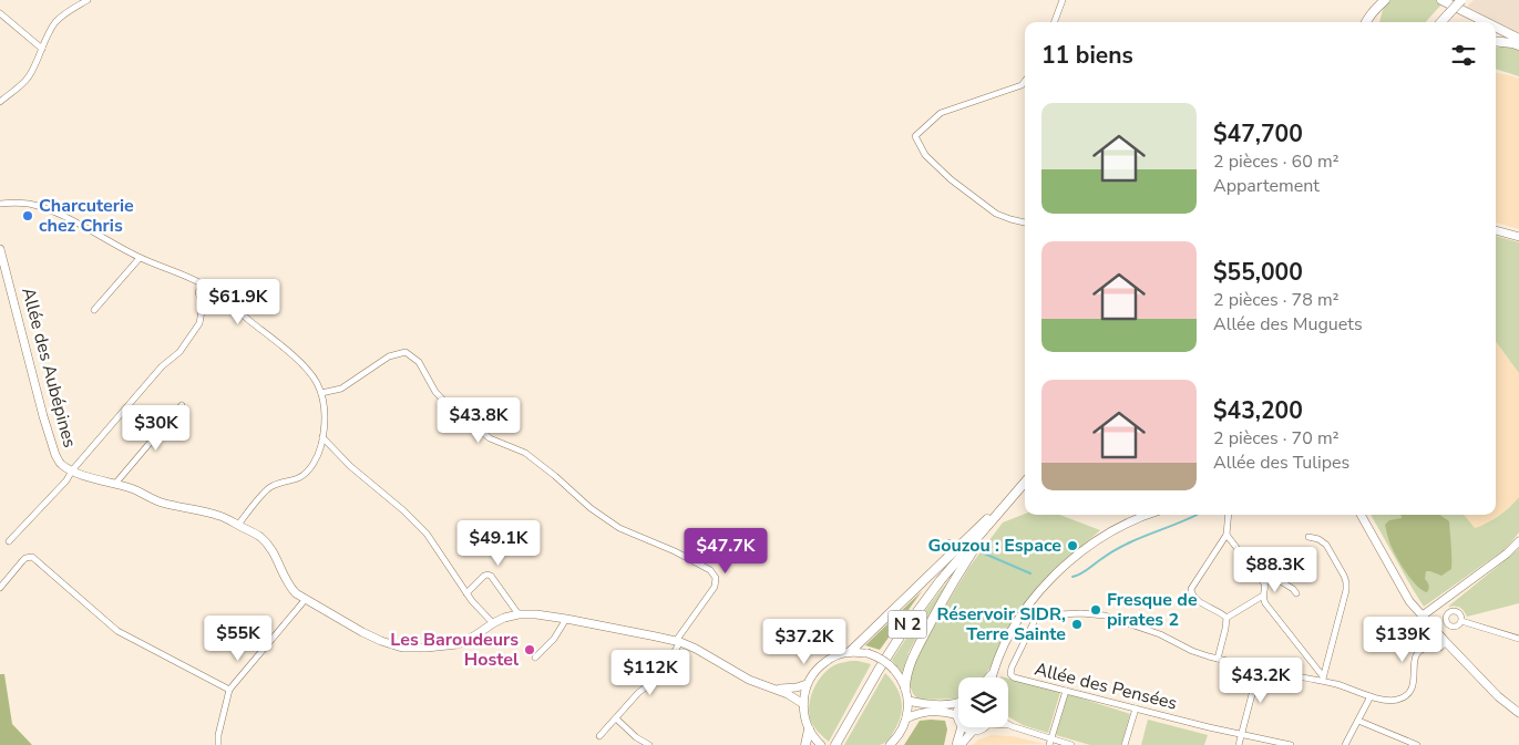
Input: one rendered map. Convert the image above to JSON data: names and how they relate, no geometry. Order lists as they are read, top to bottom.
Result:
{
  "streets": {
    "main road": ["N 2"],
    "street": ["Allée des Aubépines", "Allée des Pensées"]
  },
  "places": [
    "Charcuterie chez Chris",
    "Gouzou : Espace",
    "Fresque de pirates 2",
    "Réservoir SIDR, Terre Sainte",
    "Les Baroudeurs Hostel"
  ],
  "page": {
    "heading": "11 biens",
    "list": [
      {
        "name": "$47,700",
        "note": "2 pièces · 60 m² · Appartement"
      },
      {
        "name": "$55,000",
        "note": "2 pièces · 78 m² · Allée des Muguets"
      },
      {
        "name": "$43,200",
        "note": "2 pièces · 70 m² · Allée des Tulipes"
      }
    ],
    "price": [
      "$61.9K",
      "$43.8K",
      "$30K",
      "$49.1K",
      "$47.7K",
      "$88.3K",
      "$55K",
      "$139K",
      "$37.2K",
      "$112K",
      "$43.2K"
    ]
  }
}
